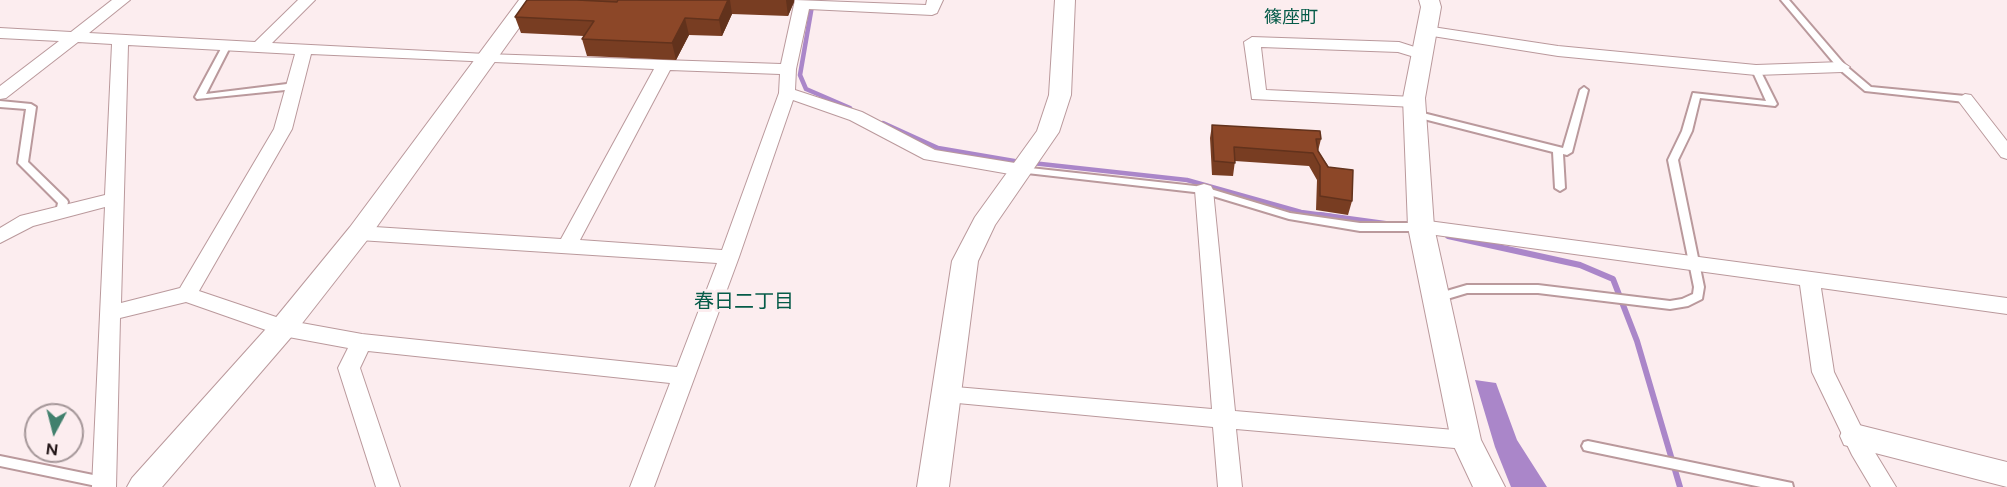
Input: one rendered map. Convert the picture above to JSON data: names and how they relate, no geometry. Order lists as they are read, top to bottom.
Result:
{
  "districts": ["篠座町", "春日二丁目"],
  "north": "bottom"
}
